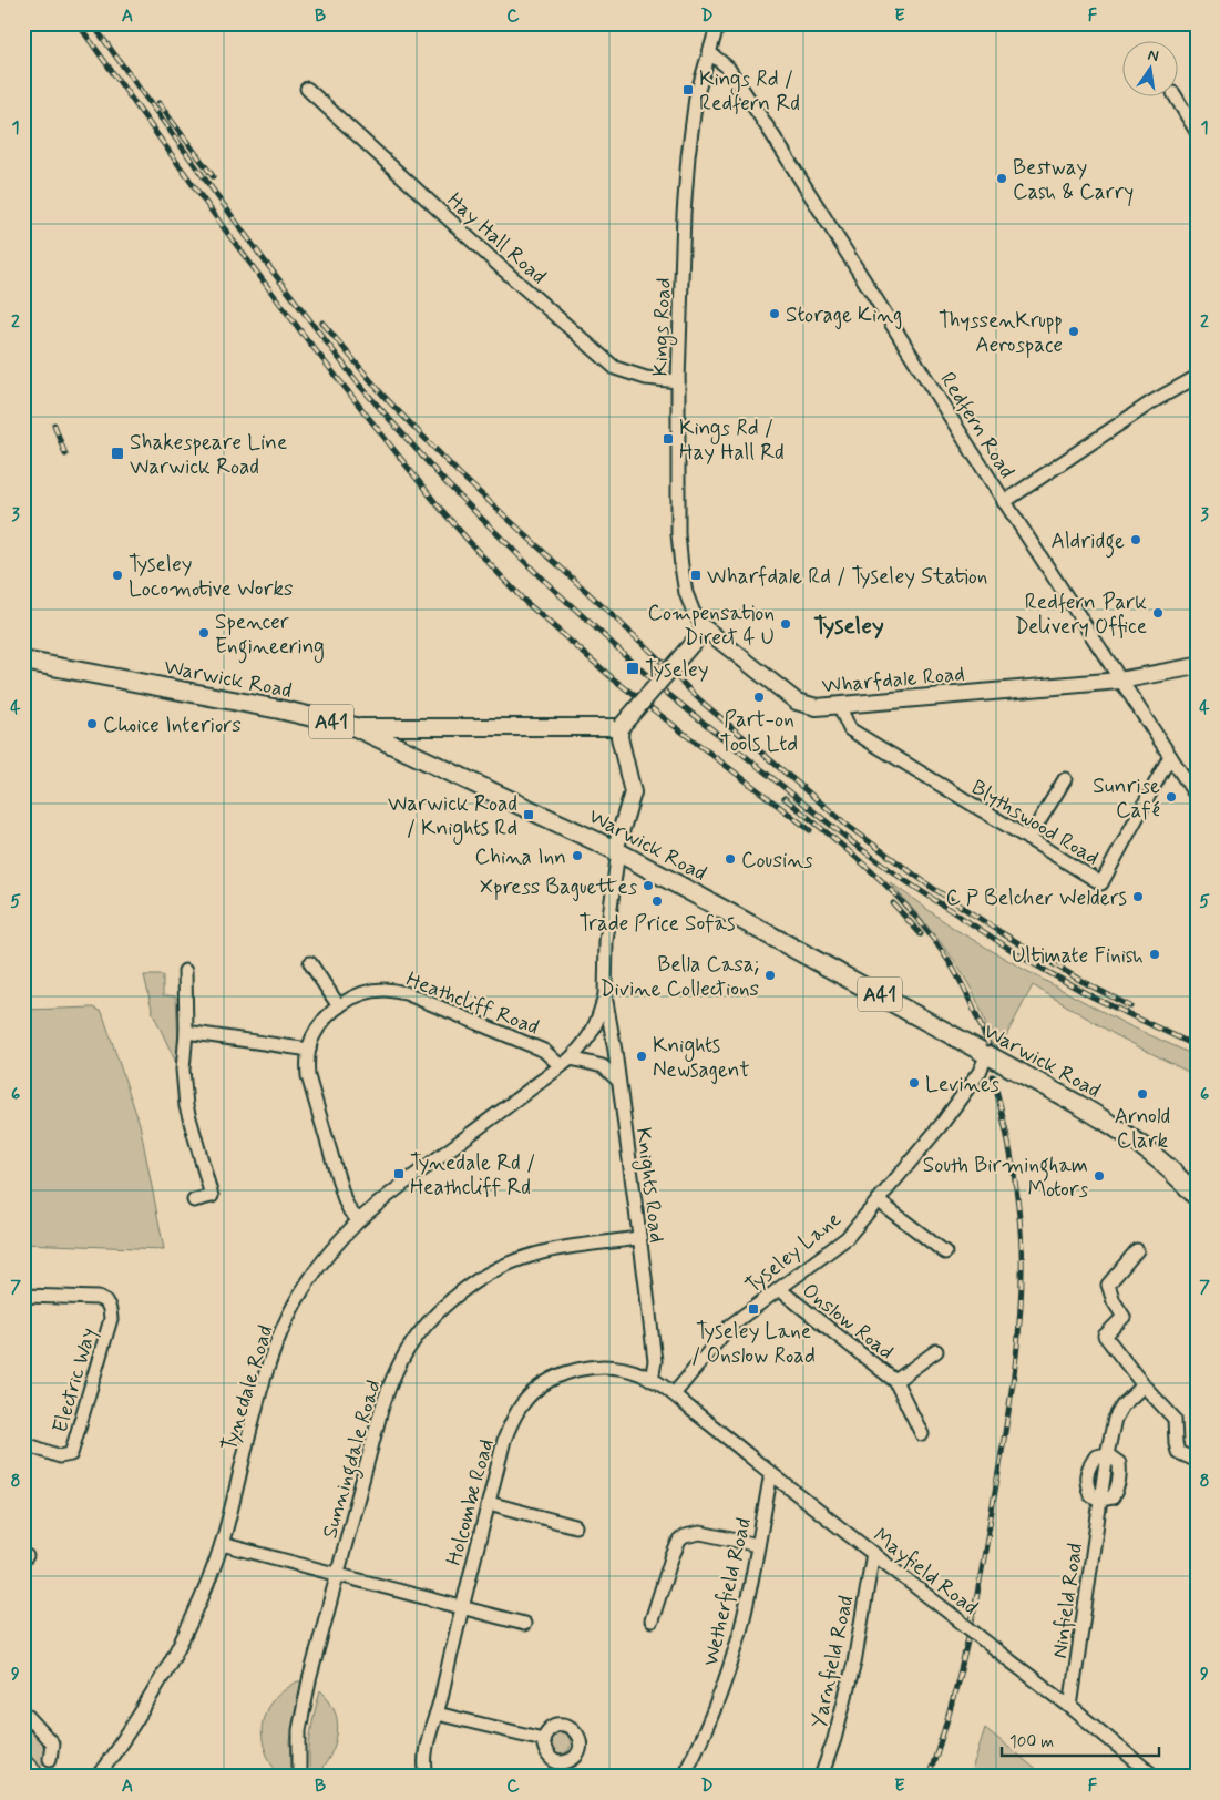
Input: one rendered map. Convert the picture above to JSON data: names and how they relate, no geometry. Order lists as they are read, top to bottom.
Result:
{
  "streets": {
    "highway": ["Warwick Road", "A41"],
    "main road": ["Wharfdale Road"],
    "street": [
      "Hay Hall Road",
      "Kings Road",
      "Redfern Road",
      "Blythswood Road",
      "Heathcliff Road",
      "Knights Road",
      "Tyseley Lane",
      "Onslow Road",
      "Electric Way",
      "Tynedale Road",
      "Sunningdale Road",
      "Holcombe Road",
      "Mayfield Road",
      "Wetherfield Road",
      "Ninfield Road",
      "Yarnfield Road"
    ]
  },
  "crossings": [
    ["Hay Hall Road", "Kings Road"],
    ["Kings Road", "Redfern Road"],
    ["Kings Road", "Wharfdale Road"],
    ["Redfern Road", "Wharfdale Road"],
    ["Redfern Road", "Blythswood Road"],
    ["Warwick Road", "Knights Road"],
    ["Warwick Road", "Tyseley Lane"],
    ["Wharfdale Road", "Blythswood Road"],
    ["Heathcliff Road", "Knights Road"],
    ["Heathcliff Road", "Tynedale Road"],
    ["Knights Road", "Tynedale Road"],
    ["Knights Road", "Sunningdale Road"],
    ["Knights Road", "Holcombe Road"],
    ["Tyseley Lane", "Onslow Road"],
    ["Tyseley Lane", "Holcombe Road"],
    ["Tyseley Lane", "Mayfield Road"],
    ["Holcombe Road", "Mayfield Road"],
    ["Mayfield Road", "Wetherfield Road"],
    ["Mayfield Road", "Ninfield Road"],
    ["Mayfield Road", "Yarnfield Road"]
  ],
  "districts": ["Tyseley"],
  "places": {
    "transit": [
      "Kings Rd / Redfern Rd",
      "Kings Rd / Hay Hall Rd",
      "Shakespeare Line Warwick Road",
      "Wharfdale Rd / Tyseley Station",
      "Tyseley",
      "Warwick Road / Knights Rd",
      "Tynedale Rd / Heathcliff Rd",
      "Tyseley Lane / Onslow Road"
    ],
    "other": [
      "Bestway Cash & Carry",
      "Storage King",
      "ThyssenKrupp Aerospace",
      "Aldridge",
      "Tyseley Locomotive Works",
      "Redfern Park Delivery Office",
      "Compensation Direct 4 U",
      "Spencer Engineering",
      "Part-on Tools Ltd",
      "Choice Interiors",
      "Sunrise Café",
      "China Inn",
      "Cousins",
      "Xpress Baguettes",
      "C P Belcher Welders",
      "Trade Price Sofas",
      "Ultimate Finish",
      "Bella Casa; Divine Collections",
      "Knights Newsagent",
      "Levines",
      "Arnold Clark",
      "South Birmingham Motors"
    ]
  },
  "scale_bar": "100 m",
  "north": "top",
  "grid": {
    "columns": [
      "A",
      "B",
      "C",
      "D",
      "E",
      "F"
    ],
    "rows": [
      "1",
      "2",
      "3",
      "4",
      "5",
      "6",
      "7",
      "8",
      "9"
    ]
  }
}
